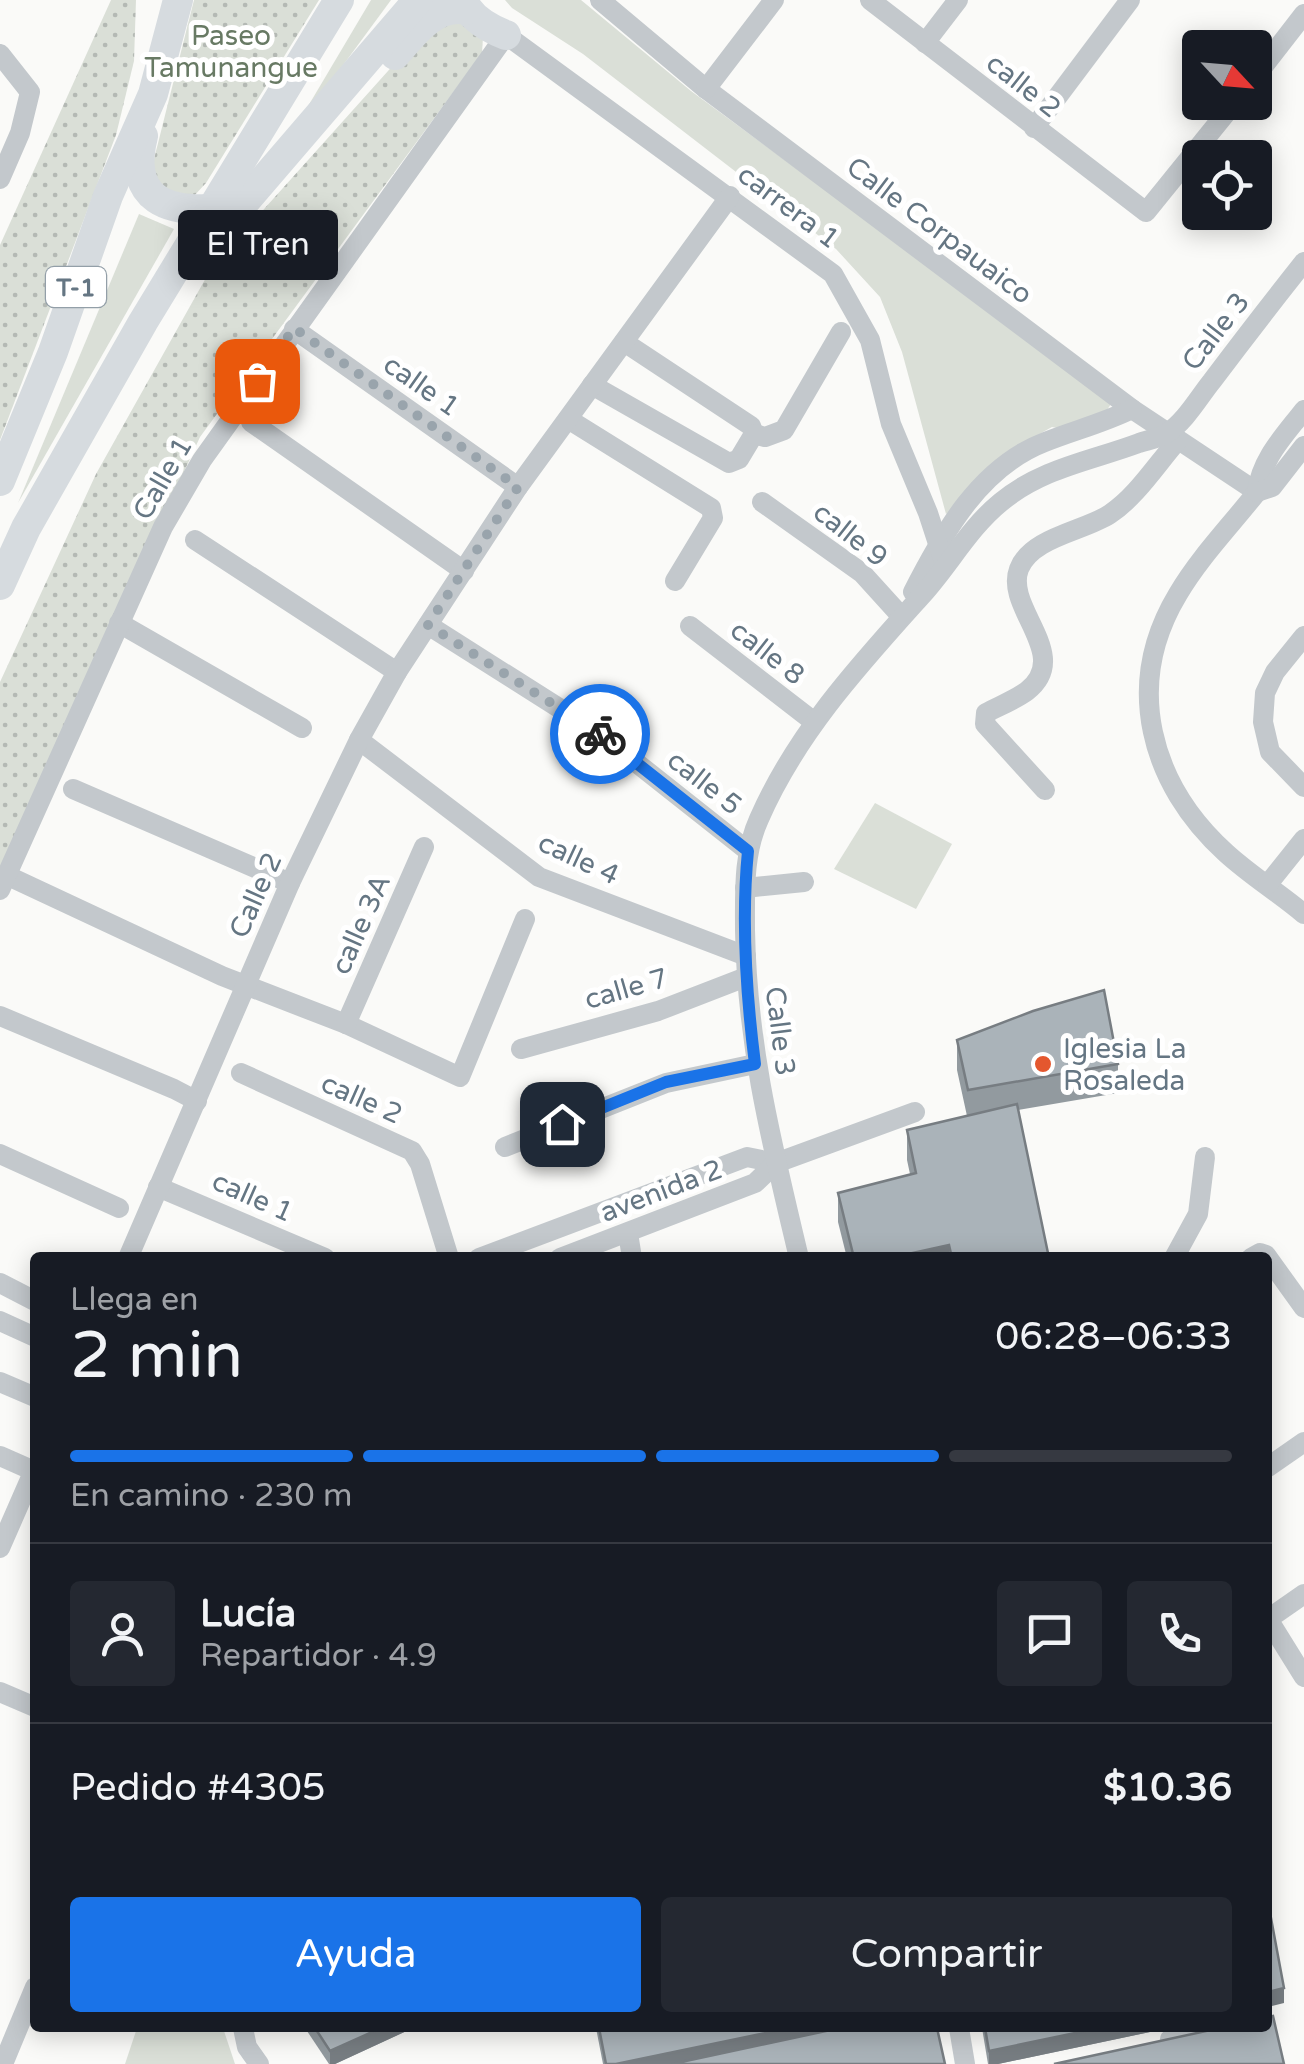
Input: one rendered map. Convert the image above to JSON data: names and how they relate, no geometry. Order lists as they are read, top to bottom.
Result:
{
  "streets": {
    "main road": ["T-1"],
    "street": [
      "calle 2",
      "carrera 1",
      "Calle Corpauaico",
      "Calle 3",
      "calle 1",
      "Calle 1",
      "calle 9",
      "calle 8",
      "calle 5",
      "calle 4",
      "Calle 2",
      "calle 3A",
      "calle 7",
      "avenida 2"
    ]
  },
  "crossings": [
    ["carrera 1", "Calle 1"],
    ["carrera 1", "Calle 2"],
    ["Calle Corpauaico", "Calle 3"],
    ["Calle 3", "calle 9"],
    ["Calle 3", "calle 8"],
    ["Calle 3", "calle 5"],
    ["Calle 3", "calle 4"],
    ["Calle 3", "calle 7"],
    ["Calle 3", "avenida 2"],
    ["calle 1", "Calle 1"],
    ["calle 1", "Calle 2"],
    ["calle 5", "Calle 2"],
    ["calle 4", "Calle 2"],
    ["calle 4", "calle 7"]
  ],
  "parks": ["Paseo Tamunangue"],
  "places": ["El Tren", "Iglesia La Rosaleda"],
  "north": "bottom right",
  "page": {
    "bubble": "El Tren",
    "heading": ["2 min", "Llega en", "06:28–06:33"],
    "panel": [
      "Lucía",
      "Repartidor · 4.9",
      "Pedido #4305",
      "$10.36"
    ],
    "bar": "En camino · 230 m",
    "buttons": ["Ayuda", "Compartir"]
  }
}
